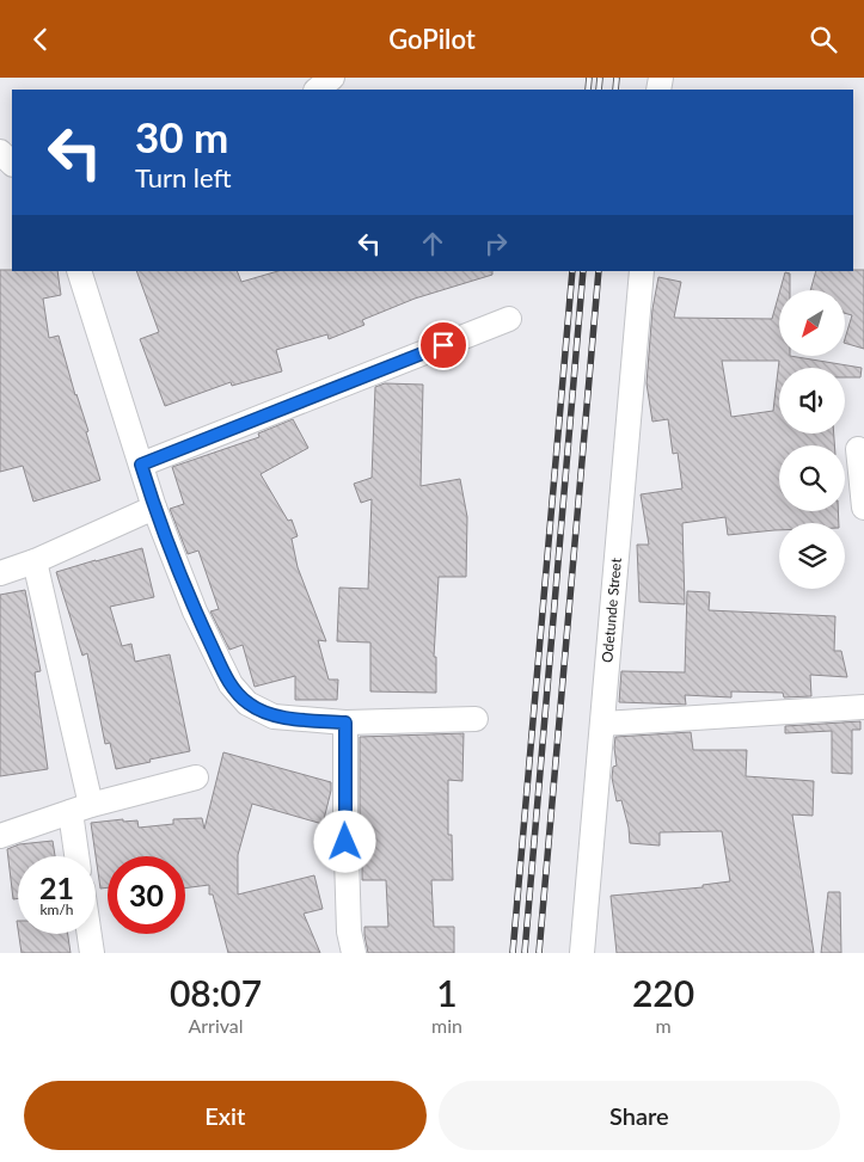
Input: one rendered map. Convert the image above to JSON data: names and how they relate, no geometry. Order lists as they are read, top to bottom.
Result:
{
  "streets": {
    "street": ["Odetunde Street"]
  },
  "north": "bottom left",
  "page": {
    "header": "GoPilot",
    "turn": ["30 m", "Turn left"],
    "speed": "21 km/h",
    "limit": "30",
    "eta": [
      "08:07",
      "Arrival",
      "1",
      "min",
      "220",
      "m"
    ],
    "buttons": ["Exit", "Share"]
  }
}
